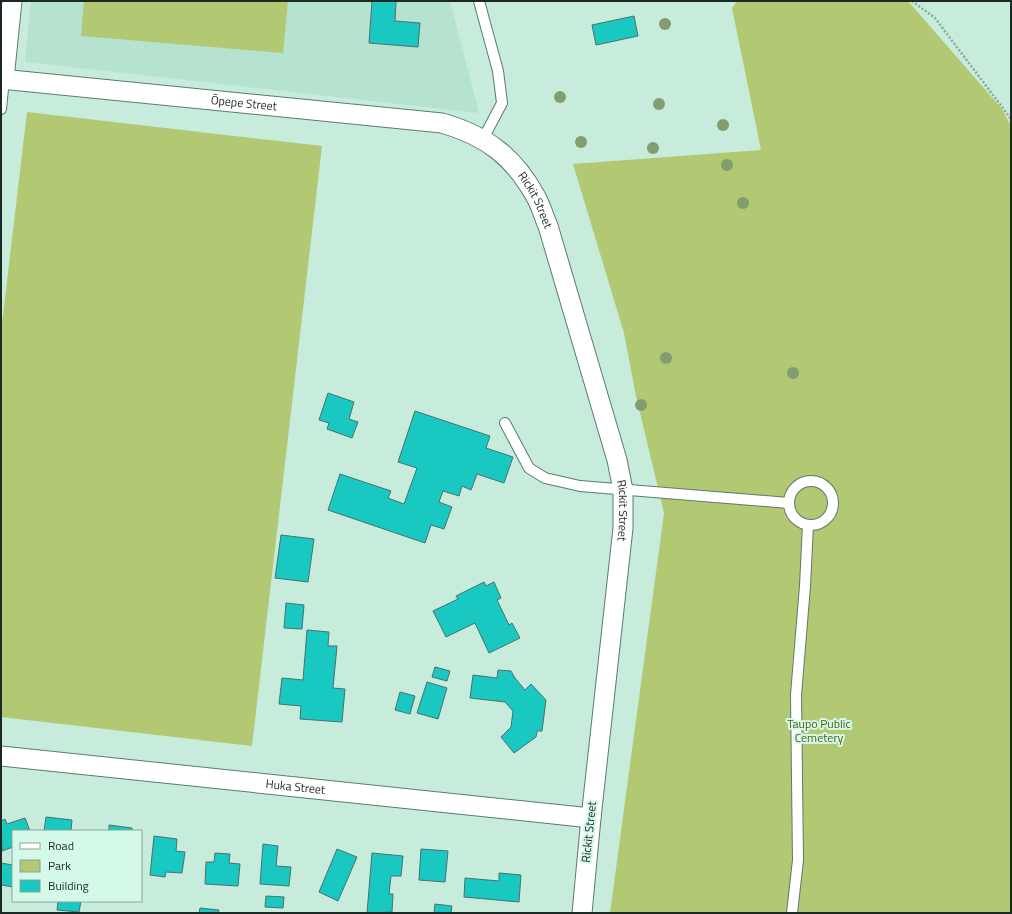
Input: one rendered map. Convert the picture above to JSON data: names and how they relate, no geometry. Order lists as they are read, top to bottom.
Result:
{
  "streets": {
    "street": ["Ōpepe Street", "Rickit Street", "Huka Street"]
  },
  "crossings": [
    ["Ōpepe Street", "Rickit Street"],
    ["Rickit Street", "Huka Street"]
  ],
  "parks": ["Taupo Public Cemetery"],
  "legend": ["Road", "Park", "Building"]
}
